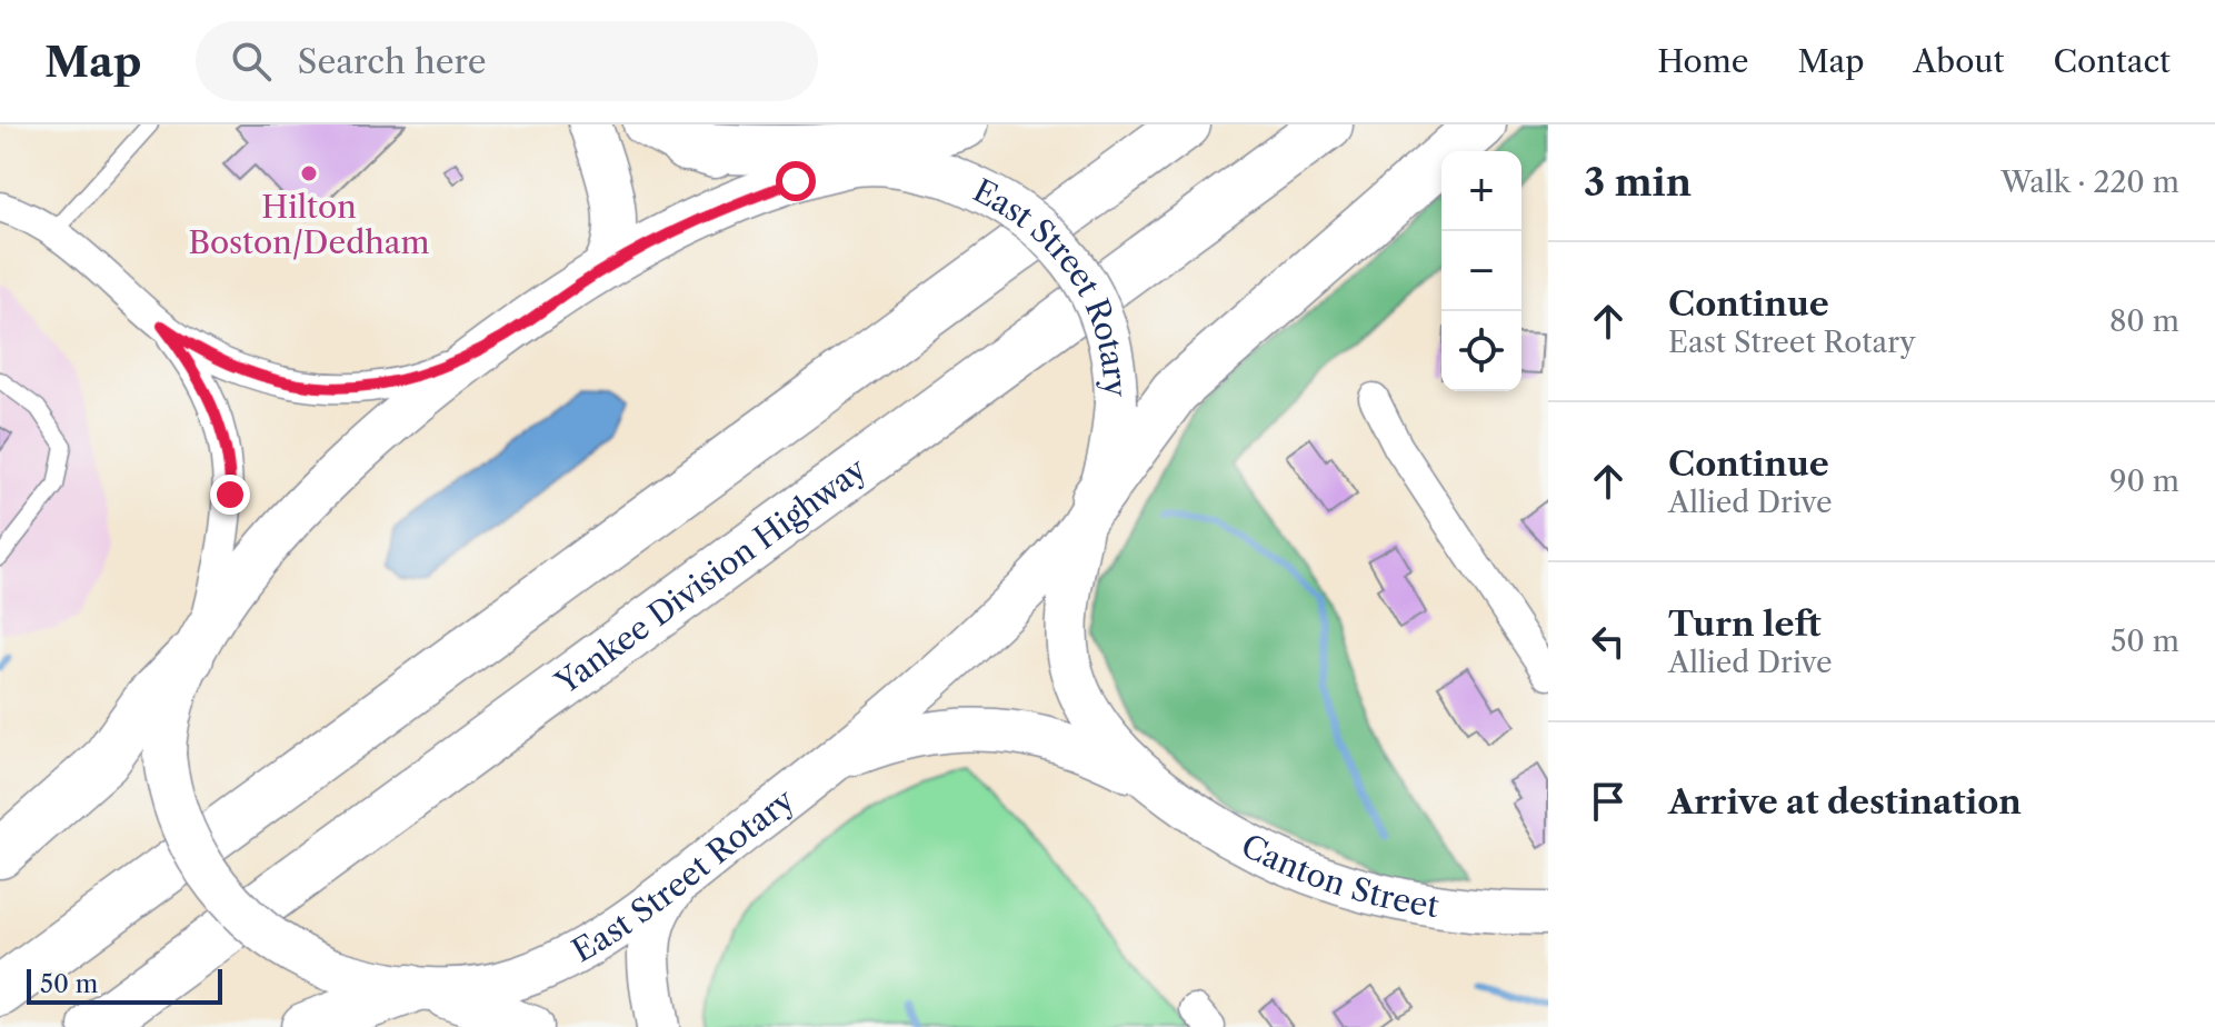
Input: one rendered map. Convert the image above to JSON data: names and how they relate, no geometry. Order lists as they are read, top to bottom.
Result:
{
  "streets": {
    "highway": ["Yankee Division Highway"],
    "main road": ["East Street Rotary", "Canton Street"]
  },
  "crossings": [
    ["East Street Rotary", "Canton Street"]
  ],
  "places": ["Hilton Boston/Dedham"],
  "scale_bar": "50 m",
  "page": {
    "header": "Map",
    "search": "Search here",
    "nav": [
      "Home",
      "Map",
      "About",
      "Contact"
    ],
    "heading": ["3 min", "Walk · 220 m"],
    "map_buttons": ["+", "−"],
    "list": [
      ["Continue", "East Street Rotary", "80 m"],
      ["Continue", "Allied Drive", "90 m"],
      ["Turn left", "Allied Drive", "50 m"],
      "Arrive at destination"
    ],
    "scale": "50 m"
  }
}
